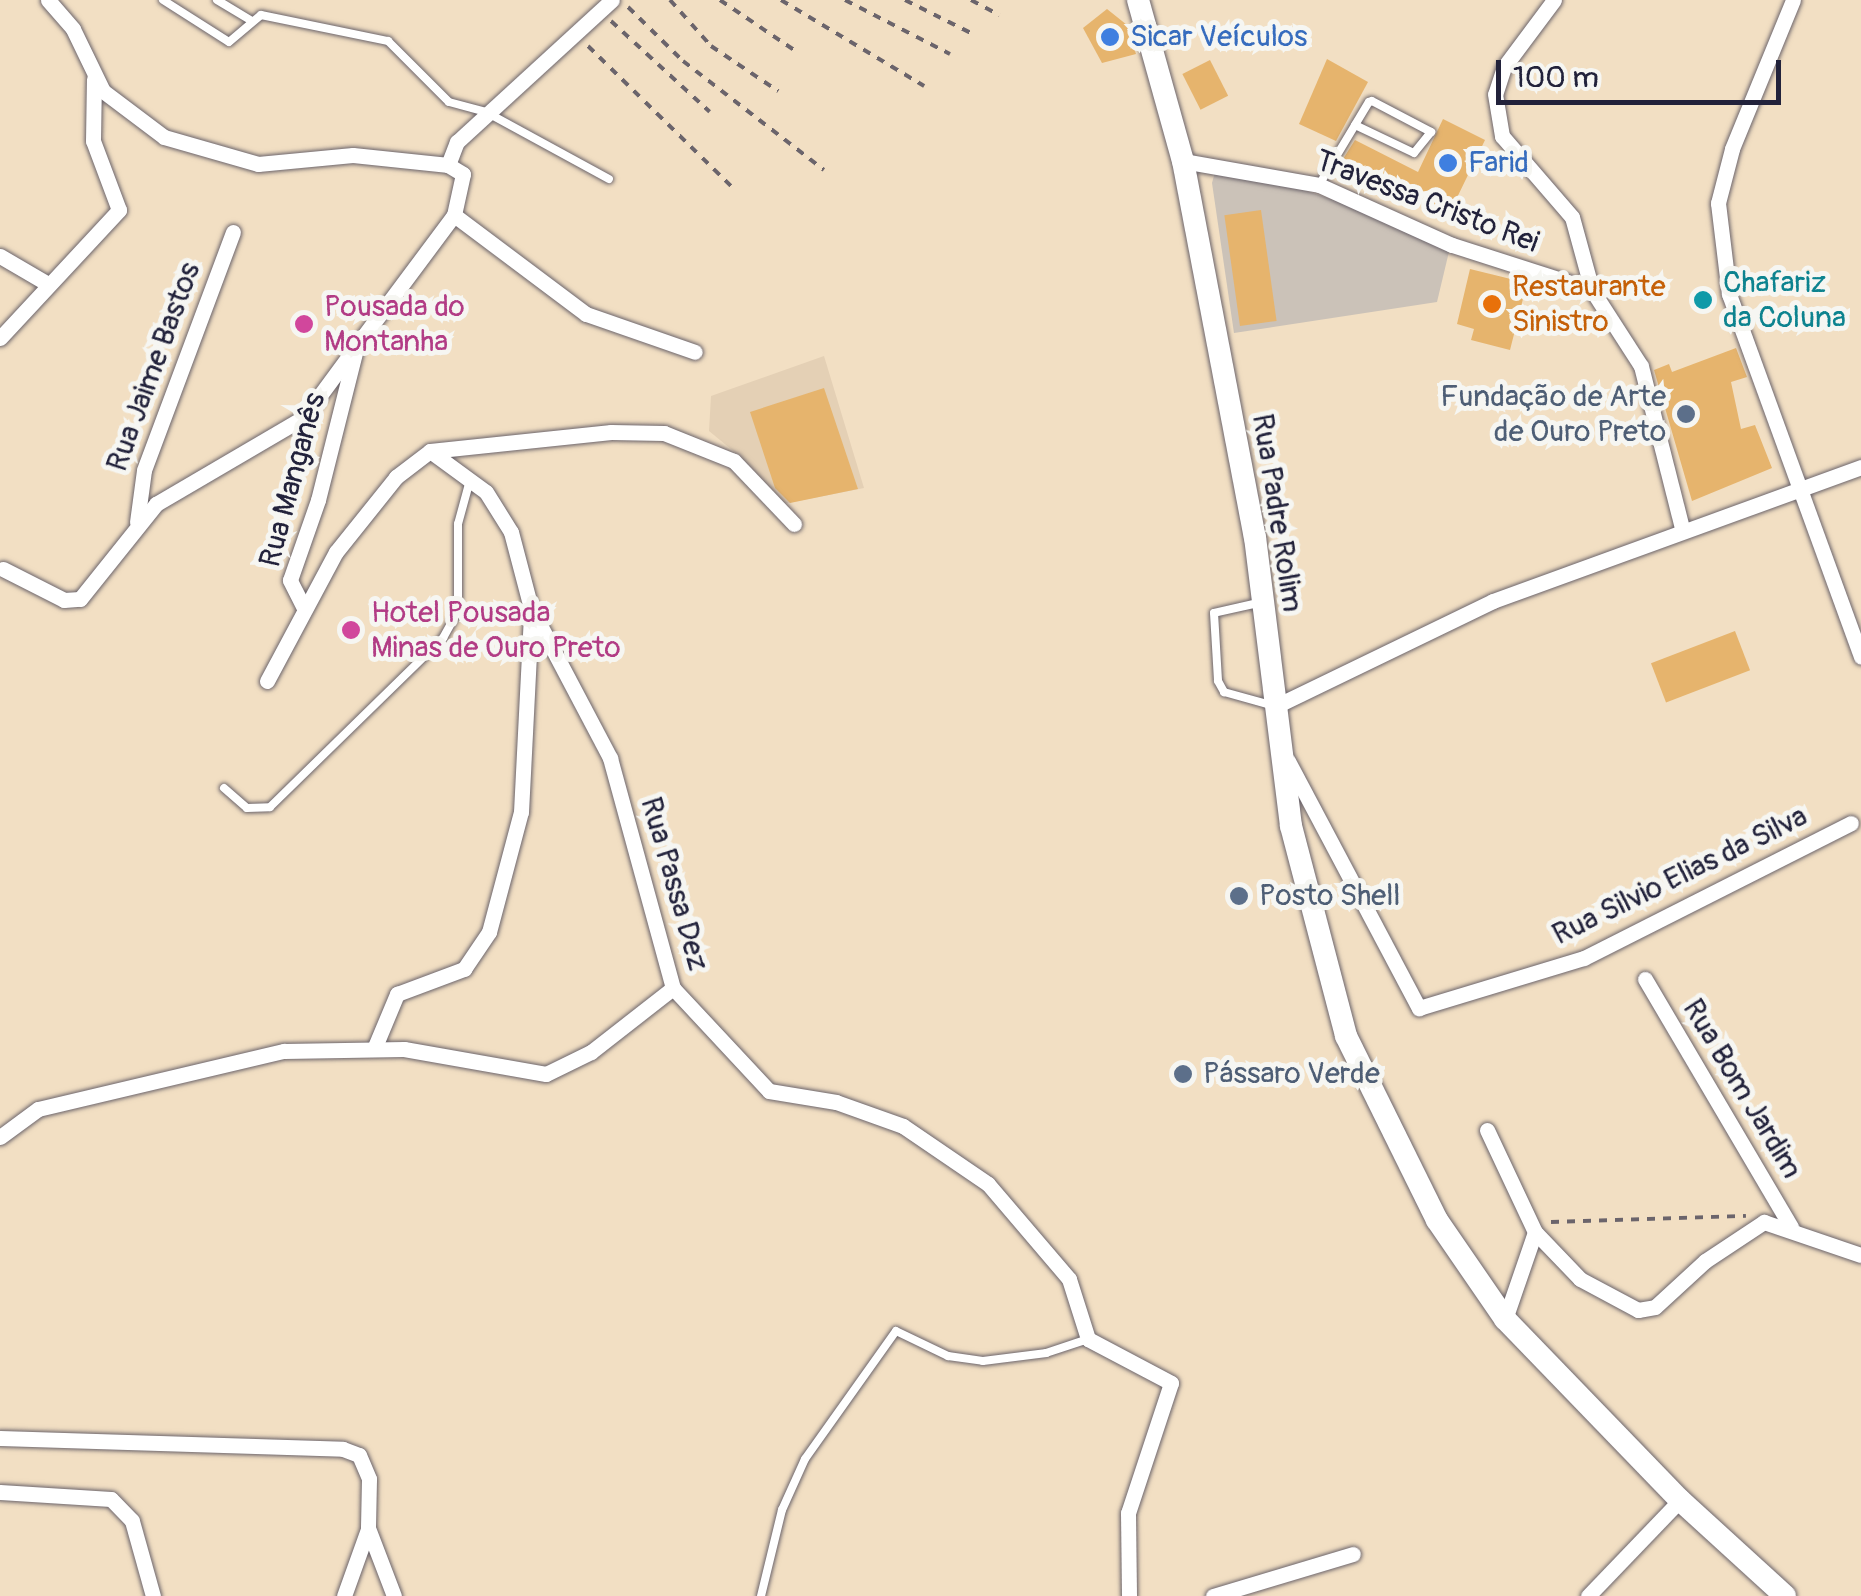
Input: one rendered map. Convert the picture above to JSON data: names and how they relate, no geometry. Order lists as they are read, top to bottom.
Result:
{
  "streets": {
    "main road": ["Rua Padre Rolim"],
    "street": [
      "Travessa Cristo Rei",
      "Rua Jaime Bastos",
      "Rua Manganês",
      "Rua Silvio Elias da Silva",
      "Rua Passa Dez",
      "Rua Bom Jardim"
    ]
  },
  "crossings": [
    ["Travessa Cristo Rei", "Rua Padre Rolim"],
    ["Rua Jaime Bastos", "Rua Manganês"],
    ["Rua Padre Rolim", "Rua Silvio Elias da Silva"]
  ],
  "places": [
    "Sicar Veículos",
    "Farid",
    "Chafariz da Coluna",
    "Restaurante Sinistro",
    "Pousada do Montanha",
    "Fundação de Arte de Ouro Preto",
    "Hotel Pousada Minas de Ouro Preto",
    "Posto Shell",
    "Pássaro Verde"
  ],
  "scale_bar": "100 m"
}
